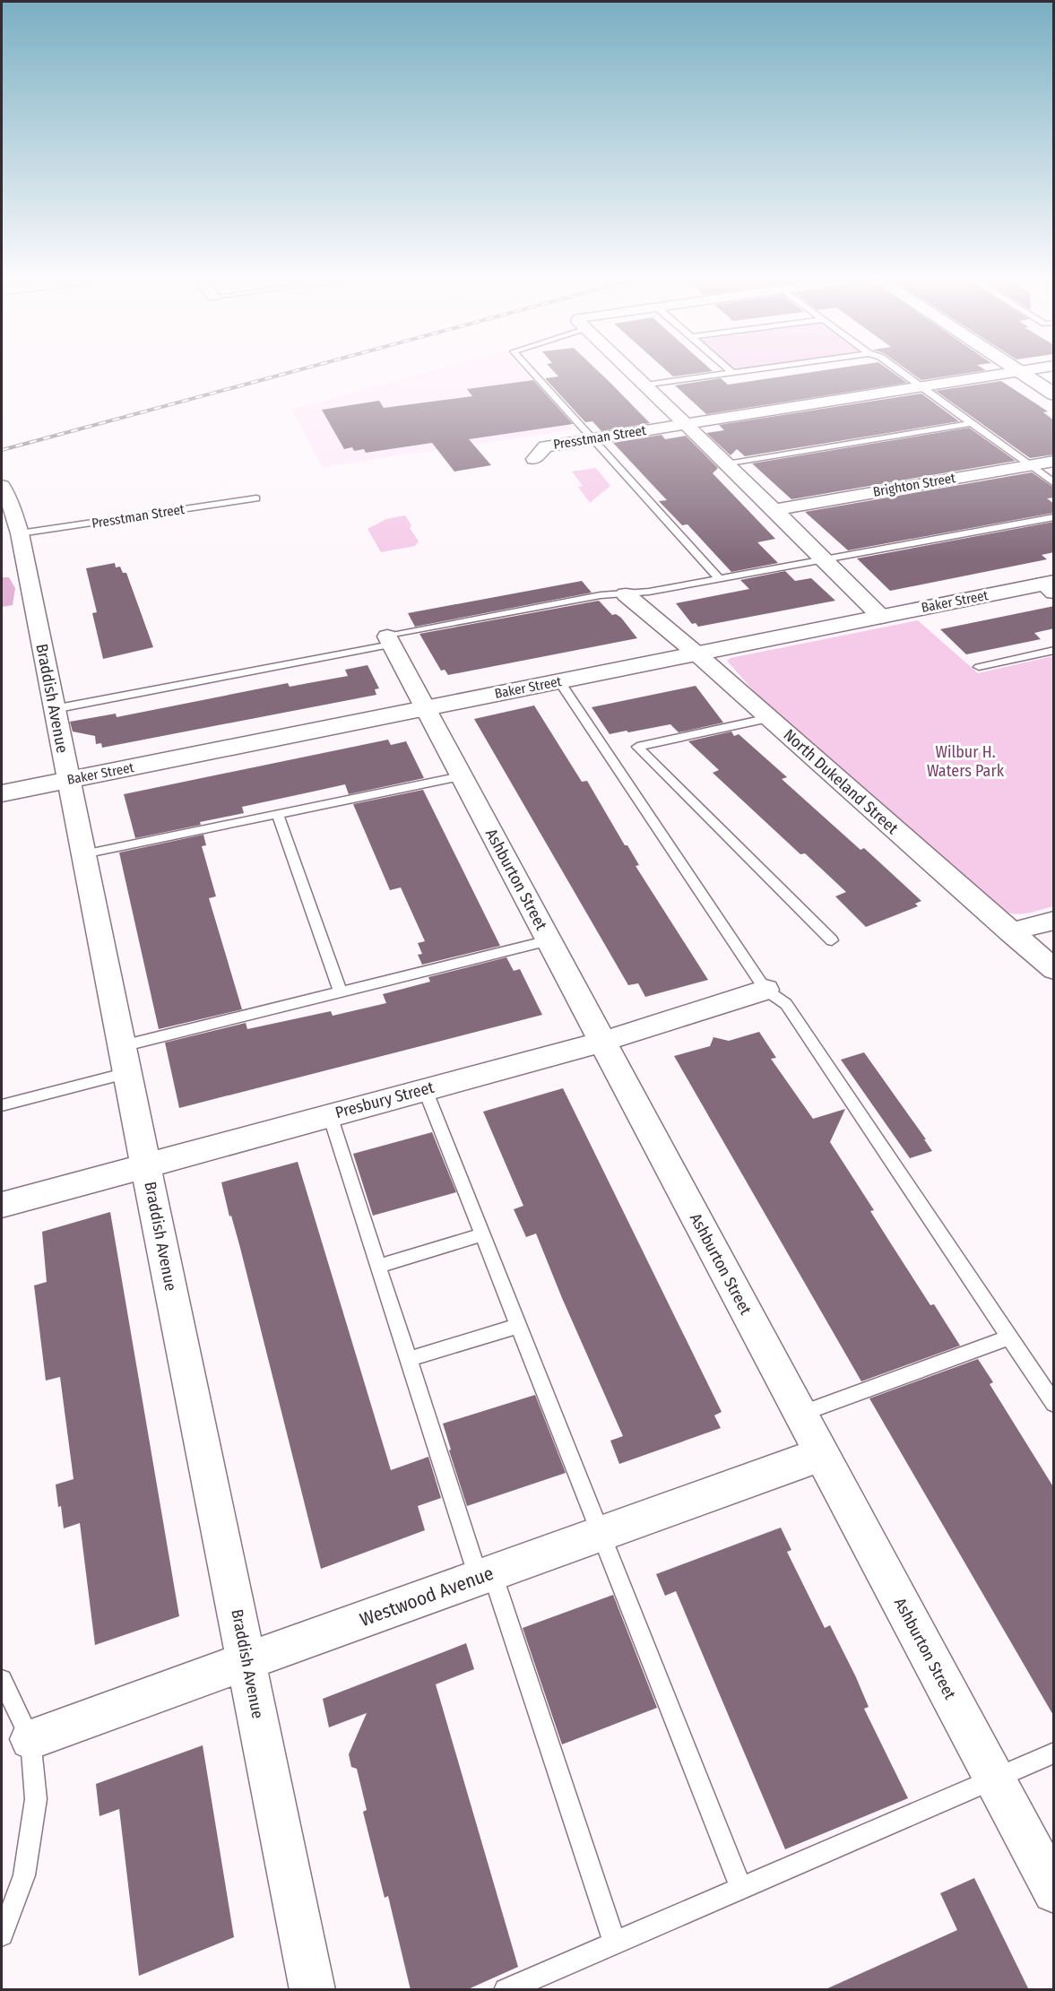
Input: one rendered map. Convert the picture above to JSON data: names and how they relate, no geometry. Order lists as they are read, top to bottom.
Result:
{
  "streets": {
    "street": [
      "Presstman Street",
      "Brighton Street",
      "Baker Street",
      "Braddish Avenue",
      "North Dukeland Street",
      "Ashburton Street",
      "Presbury Street",
      "Westwood Avenue"
    ]
  },
  "crossings": [
    ["Presstman Street", "Braddish Avenue"],
    ["Baker Street", "Braddish Avenue"],
    ["Baker Street", "North Dukeland Street"],
    ["Baker Street", "Ashburton Street"],
    ["Braddish Avenue", "Presbury Street"],
    ["Braddish Avenue", "Westwood Avenue"],
    ["Ashburton Street", "Presbury Street"],
    ["Ashburton Street", "Westwood Avenue"]
  ],
  "parks": ["Wilbur H. Waters Park"]
}
